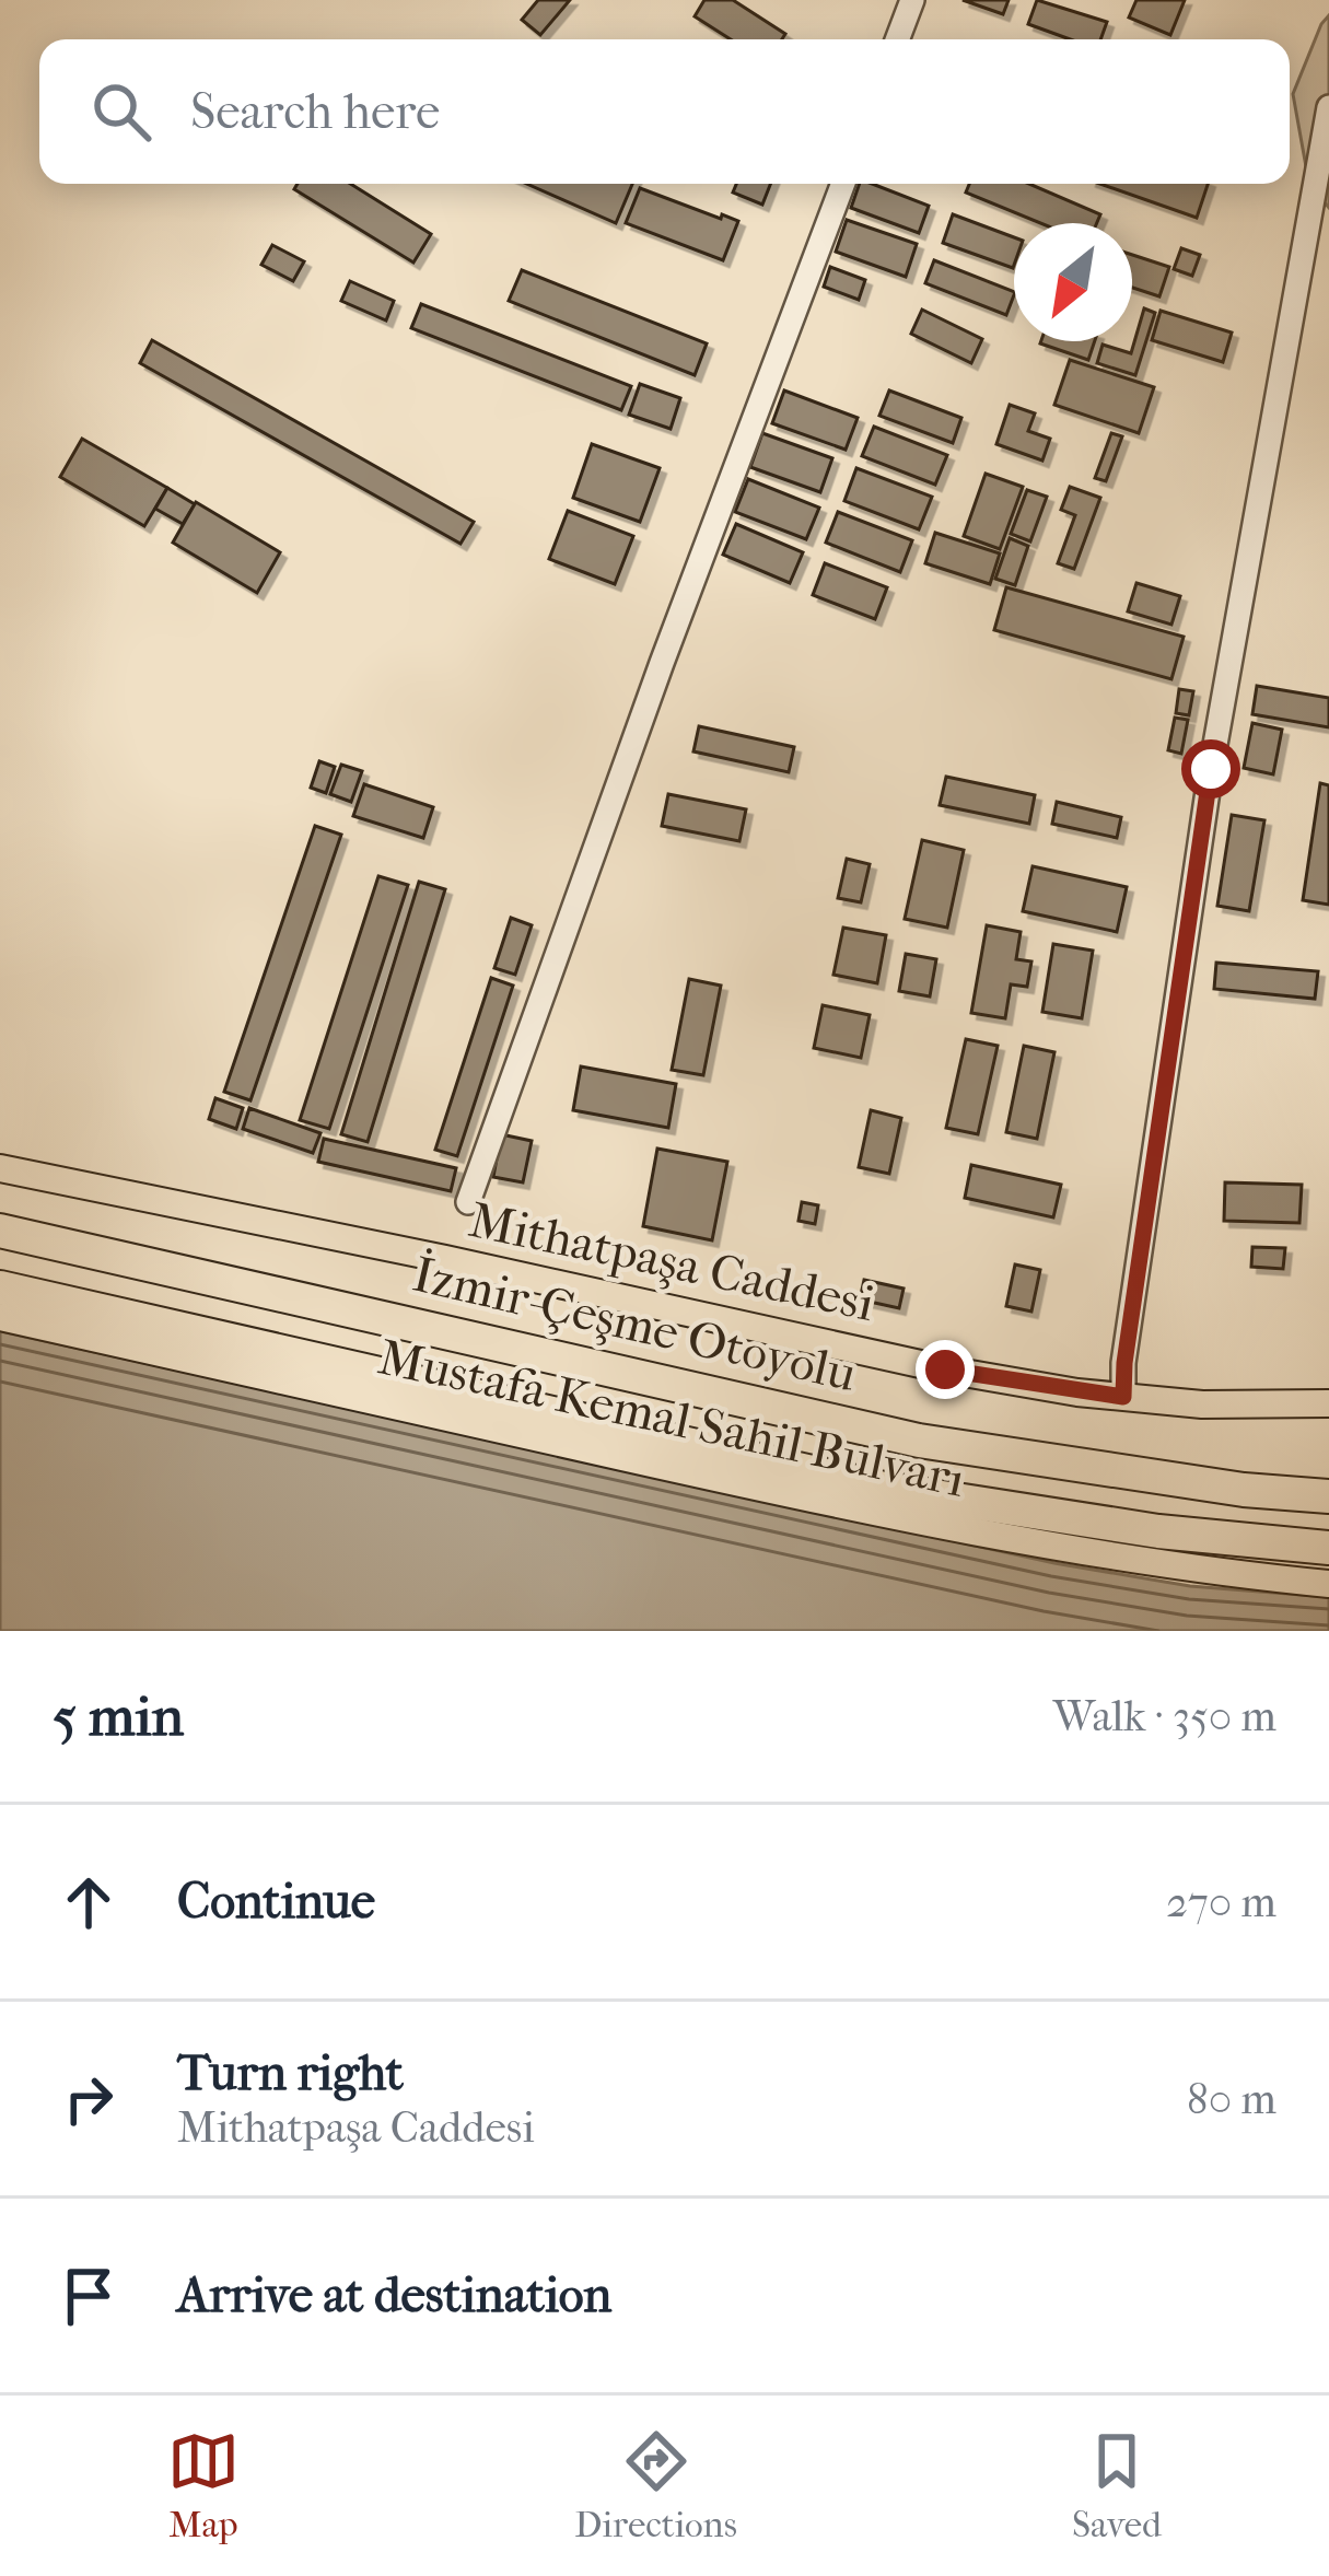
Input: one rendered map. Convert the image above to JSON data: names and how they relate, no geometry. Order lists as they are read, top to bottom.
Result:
{
  "streets": {
    "highway": ["İzmir-Çeşme Otoyolu"],
    "main road": ["Mithatpaşa Caddesi", "Mustafa Kemal Sahil Bulvarı"]
  },
  "north": "bottom left",
  "page": {
    "search": "Search here",
    "heading": ["5 min", "Walk · 350 m"],
    "list": [
      ["Continue", "270 m"],
      ["Turn right", "Mithatpaşa Caddesi", "80 m"],
      "Arrive at destination"
    ],
    "nav": ["Map", "Directions", "Saved"]
  }
}
